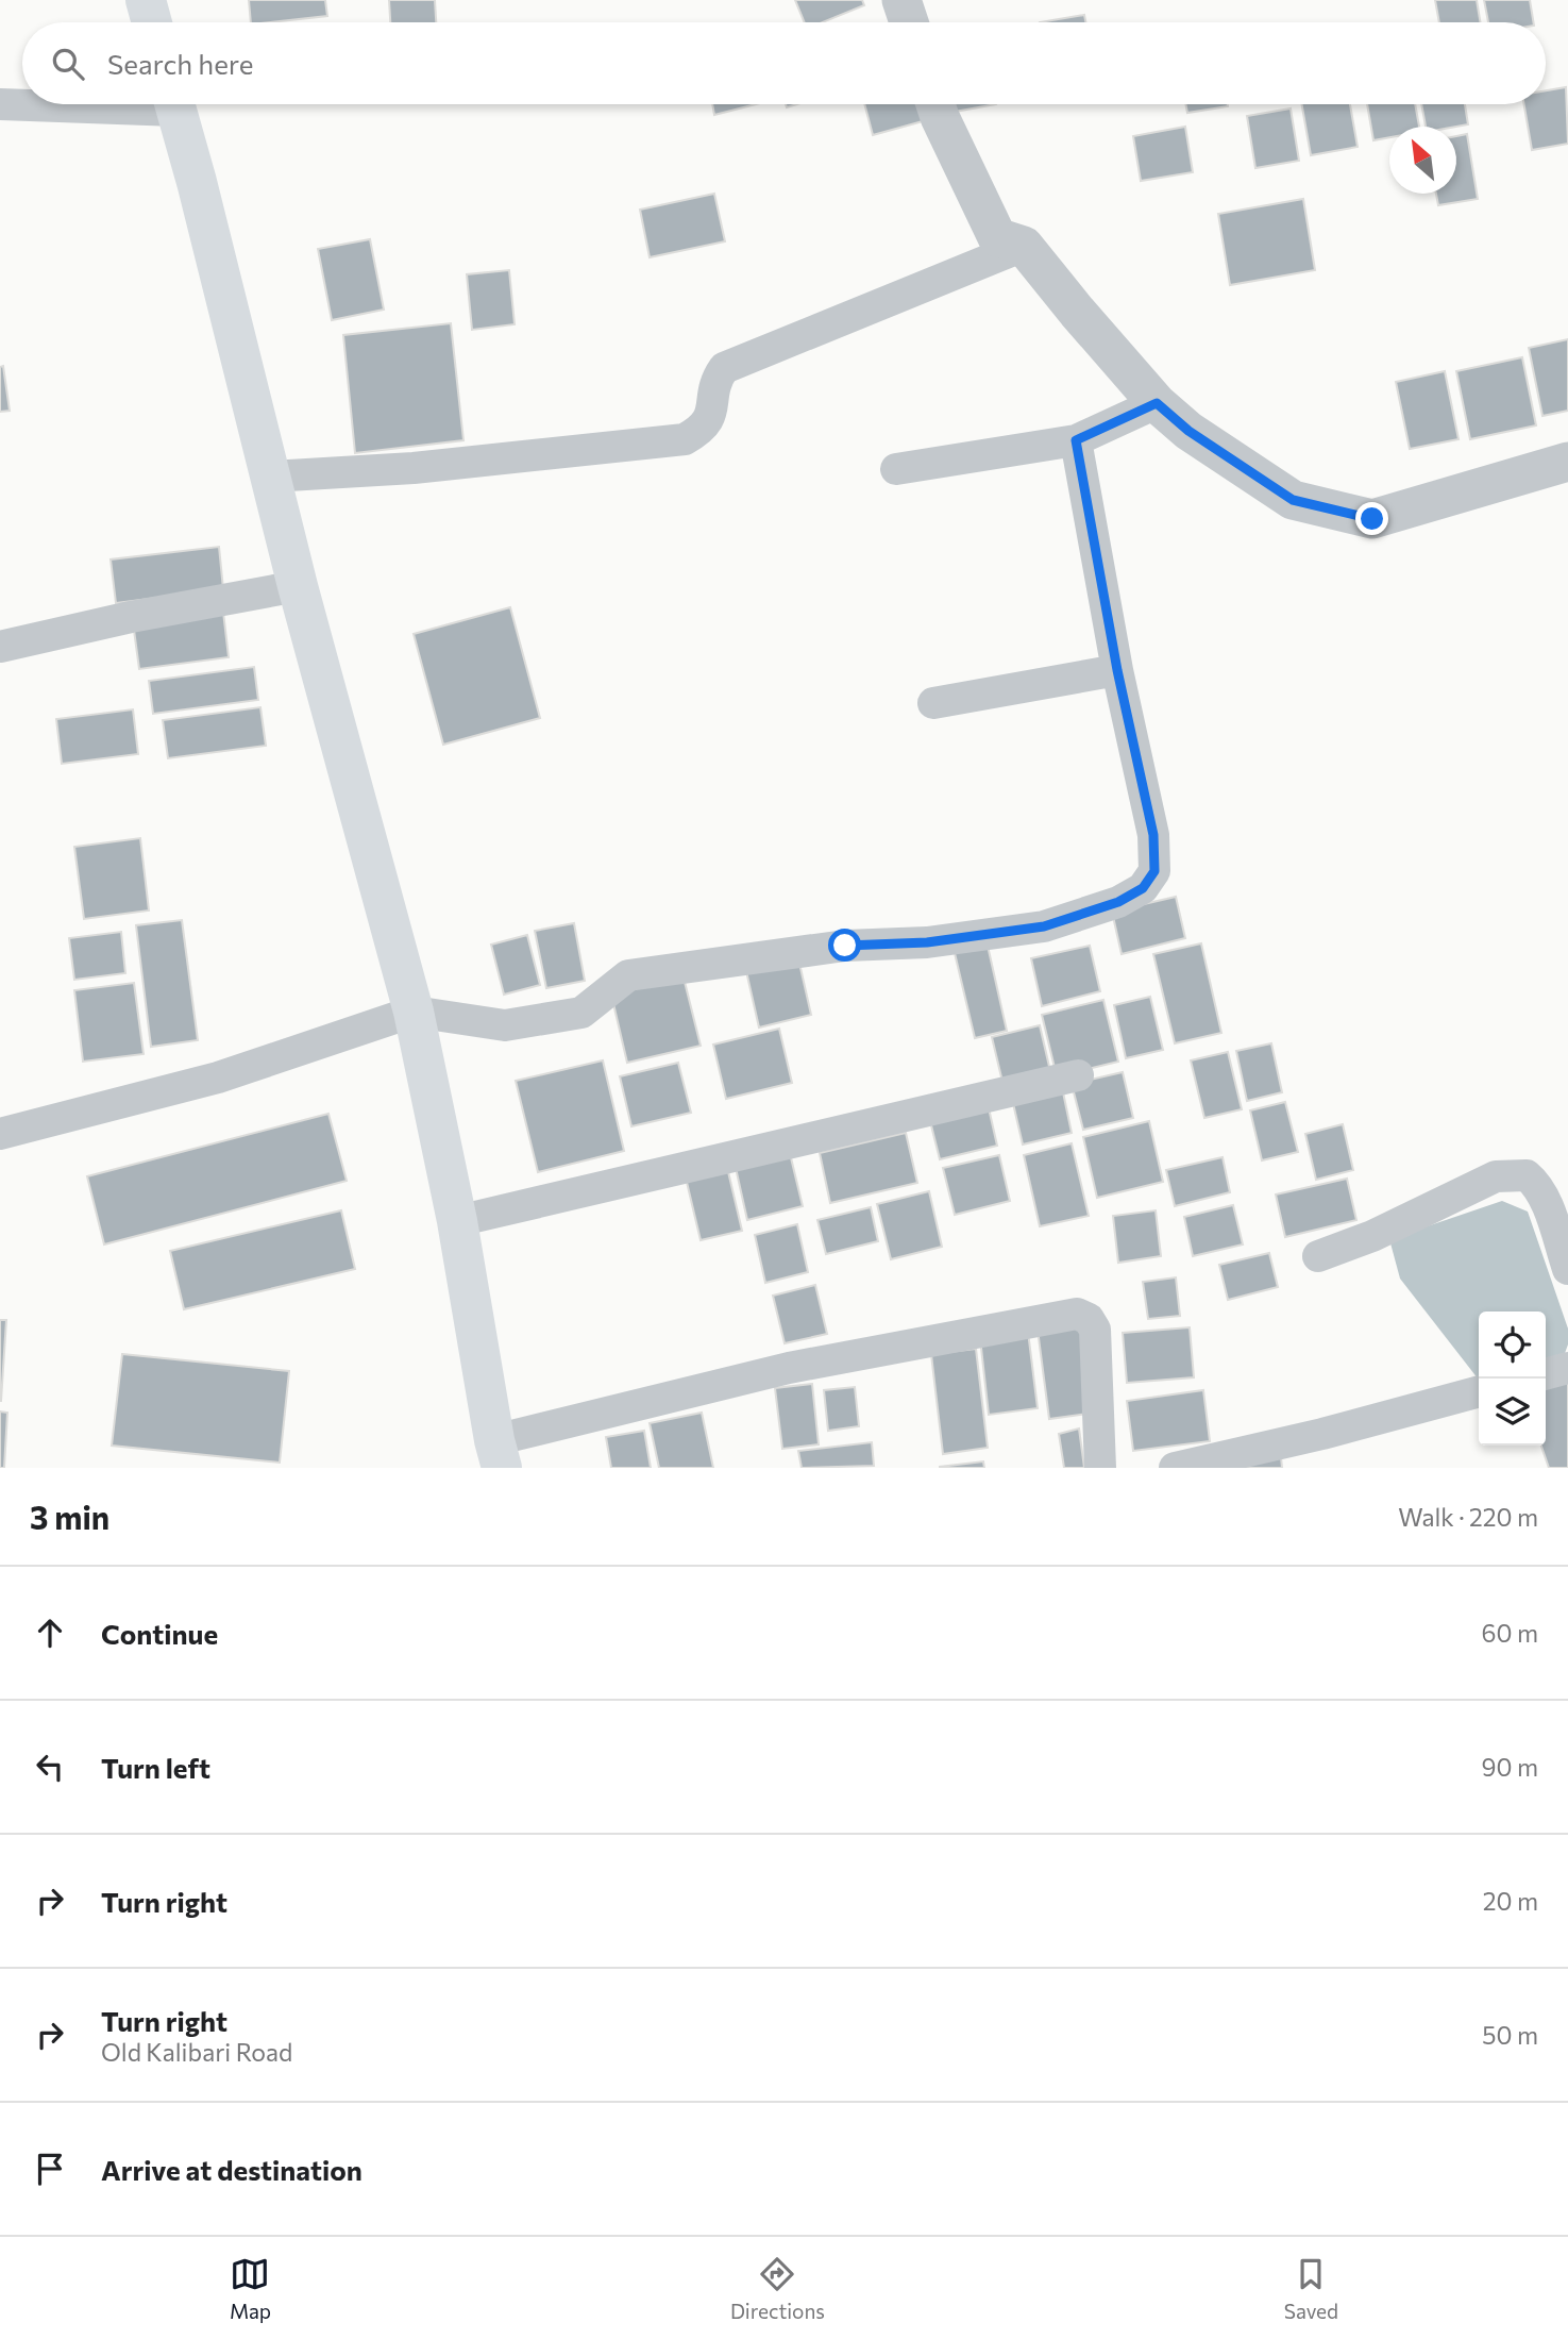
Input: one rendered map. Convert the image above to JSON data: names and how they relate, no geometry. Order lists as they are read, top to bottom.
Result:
{
  "north": "top left",
  "page": {
    "search": "Search here",
    "heading": ["3 min", "Walk · 220 m"],
    "list": [
      ["Continue", "60 m"],
      ["Turn left", "90 m"],
      ["Turn right", "20 m"],
      ["Turn right", "Old Kalibari Road", "50 m"],
      "Arrive at destination"
    ],
    "nav": ["Map", "Directions", "Saved"]
  }
}
